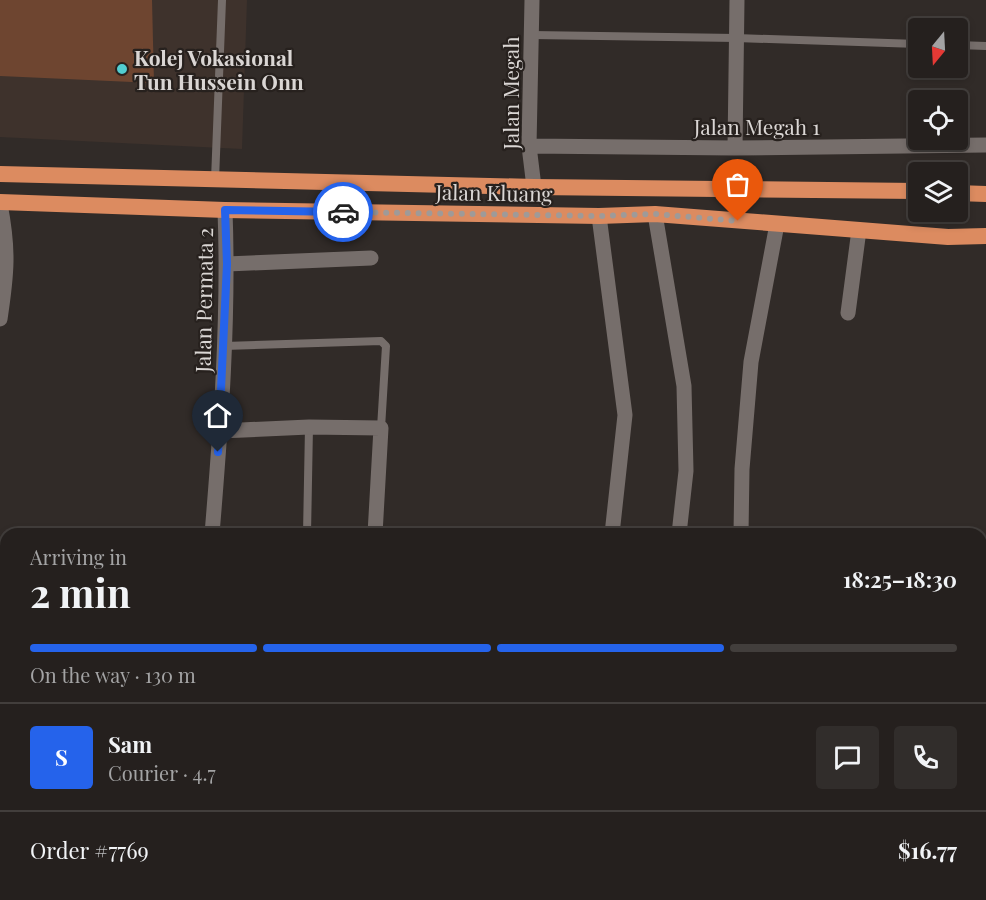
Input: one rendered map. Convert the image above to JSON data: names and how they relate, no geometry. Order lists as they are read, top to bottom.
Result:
{
  "streets": {
    "highway": ["Jalan Kluang"],
    "street": ["Jalan Megah", "Jalan Megah 1", "Jalan Permata 2"]
  },
  "crossings": [
    ["Jalan Megah", "Jalan Megah 1"],
    ["Jalan Megah", "Jalan Kluang"],
    ["Jalan Kluang", "Jalan Permata 2"]
  ],
  "places": ["Kolej Vokasional Tun Hussein Onn"],
  "north": "bottom",
  "page": {
    "heading": ["2 min", "Arriving in", "18:25–18:30"],
    "panel": [
      "Sam",
      "Courier · 4.7",
      "Order #7769",
      "$16.77"
    ],
    "bar": "On the way · 130 m",
    "round": "S"
  }
}
